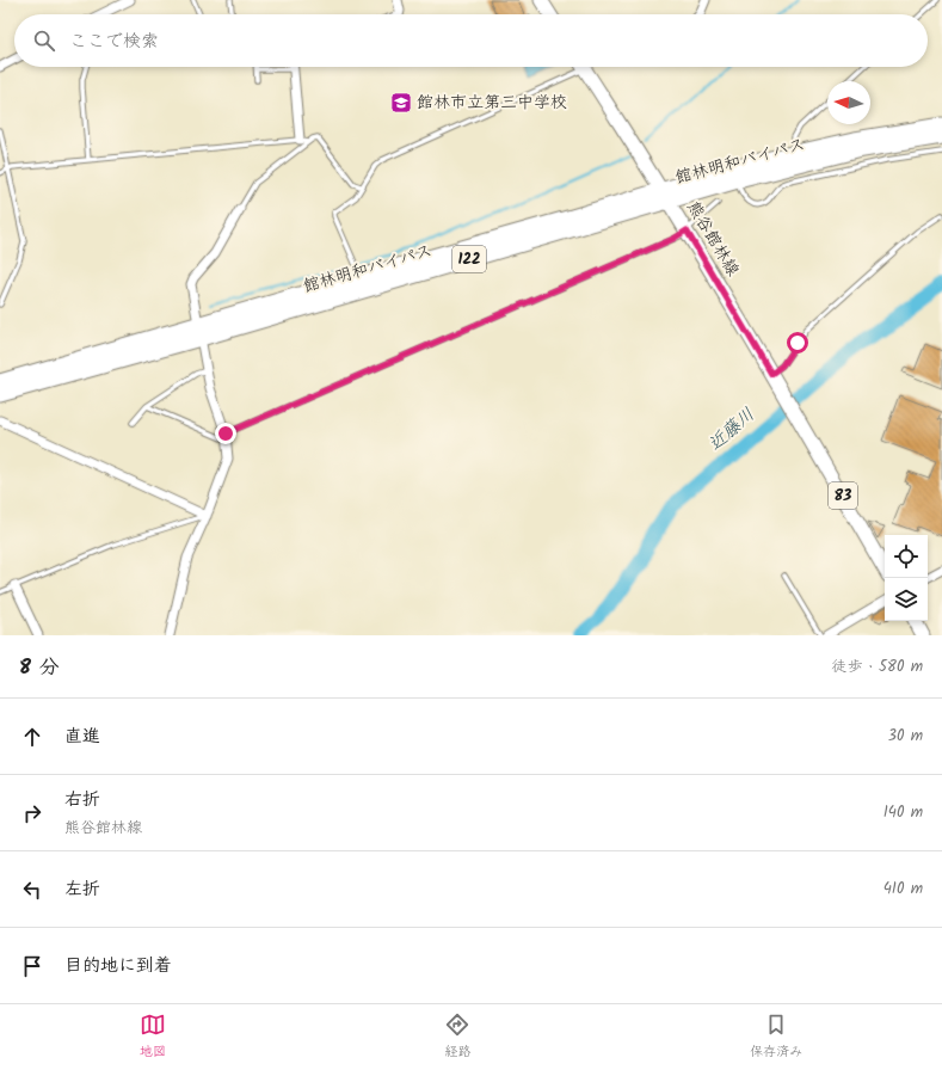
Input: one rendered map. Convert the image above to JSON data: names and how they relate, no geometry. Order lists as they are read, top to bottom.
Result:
{
  "streets": {
    "highway": ["館林明和バイパス", "122"],
    "main road": ["熊谷館林線", "83"]
  },
  "crossings": [
    ["館林明和バイパス", "熊谷館林線"]
  ],
  "water": ["近藤川"],
  "places": {
    "school or university": ["館林市立第三中学校"]
  },
  "north": "left",
  "page": {
    "search": "ここで検索",
    "heading": ["8 分", "徒歩 · 580 m"],
    "list": [
      ["直進", "30 m"],
      ["右折", "熊谷館林線", "140 m"],
      ["左折", "410 m"],
      "目的地に到着"
    ],
    "nav": ["地図", "経路", "保存済み"]
  }
}
